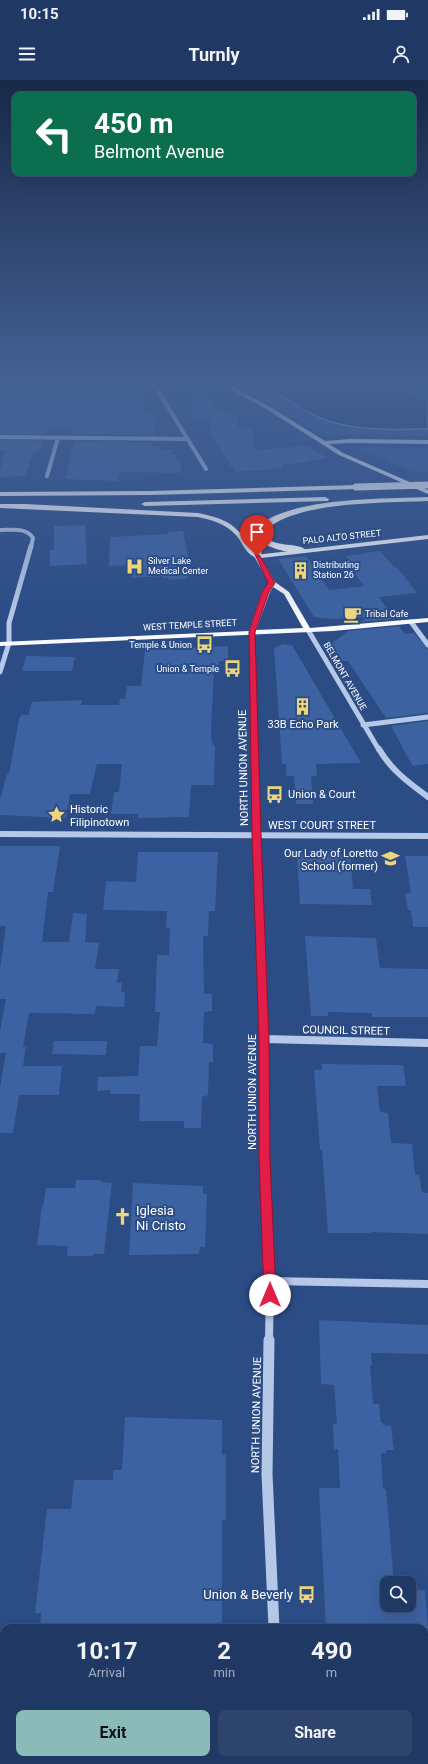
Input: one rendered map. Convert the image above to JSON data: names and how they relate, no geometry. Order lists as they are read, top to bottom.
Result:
{
  "streets": {
    "main road": [
      "PALO ALTO STREET",
      "WEST TEMPLE STREET",
      "BELMONT AVENUE",
      "NORTH UNION AVENUE"
    ],
    "street": ["WEST COURT STREET", "COUNCIL STREET"]
  },
  "crossings": [
    ["PALO ALTO STREET", "BELMONT AVENUE"],
    ["WEST TEMPLE STREET", "BELMONT AVENUE"],
    ["WEST TEMPLE STREET", "NORTH UNION AVENUE"],
    ["BELMONT AVENUE", "NORTH UNION AVENUE"],
    ["NORTH UNION AVENUE", "WEST COURT STREET"],
    ["NORTH UNION AVENUE", "COUNCIL STREET"]
  ],
  "places": {
    "hospital": ["Silver Lake Medical Center"],
    "building": ["Distributing Station 26", "33B Echo Park"],
    "cafe": ["Tribal Cafe"],
    "bus stop": [
      "Temple & Union",
      "Union & Temple",
      "Union & Court",
      "Union & Beverly"
    ],
    "place": ["Historic Filipinotown"],
    "school or university": ["Our Lady of Loretto School (former)"],
    "church": ["Iglesia Ni Cristo"]
  },
  "page": {
    "status": "10:15",
    "header": "Turnly",
    "turn": ["450 m", "Belmont Avenue"],
    "eta": [
      "10:17",
      "Arrival",
      "2",
      "min",
      "490",
      "m"
    ],
    "buttons": ["Exit", "Share"]
  }
}
